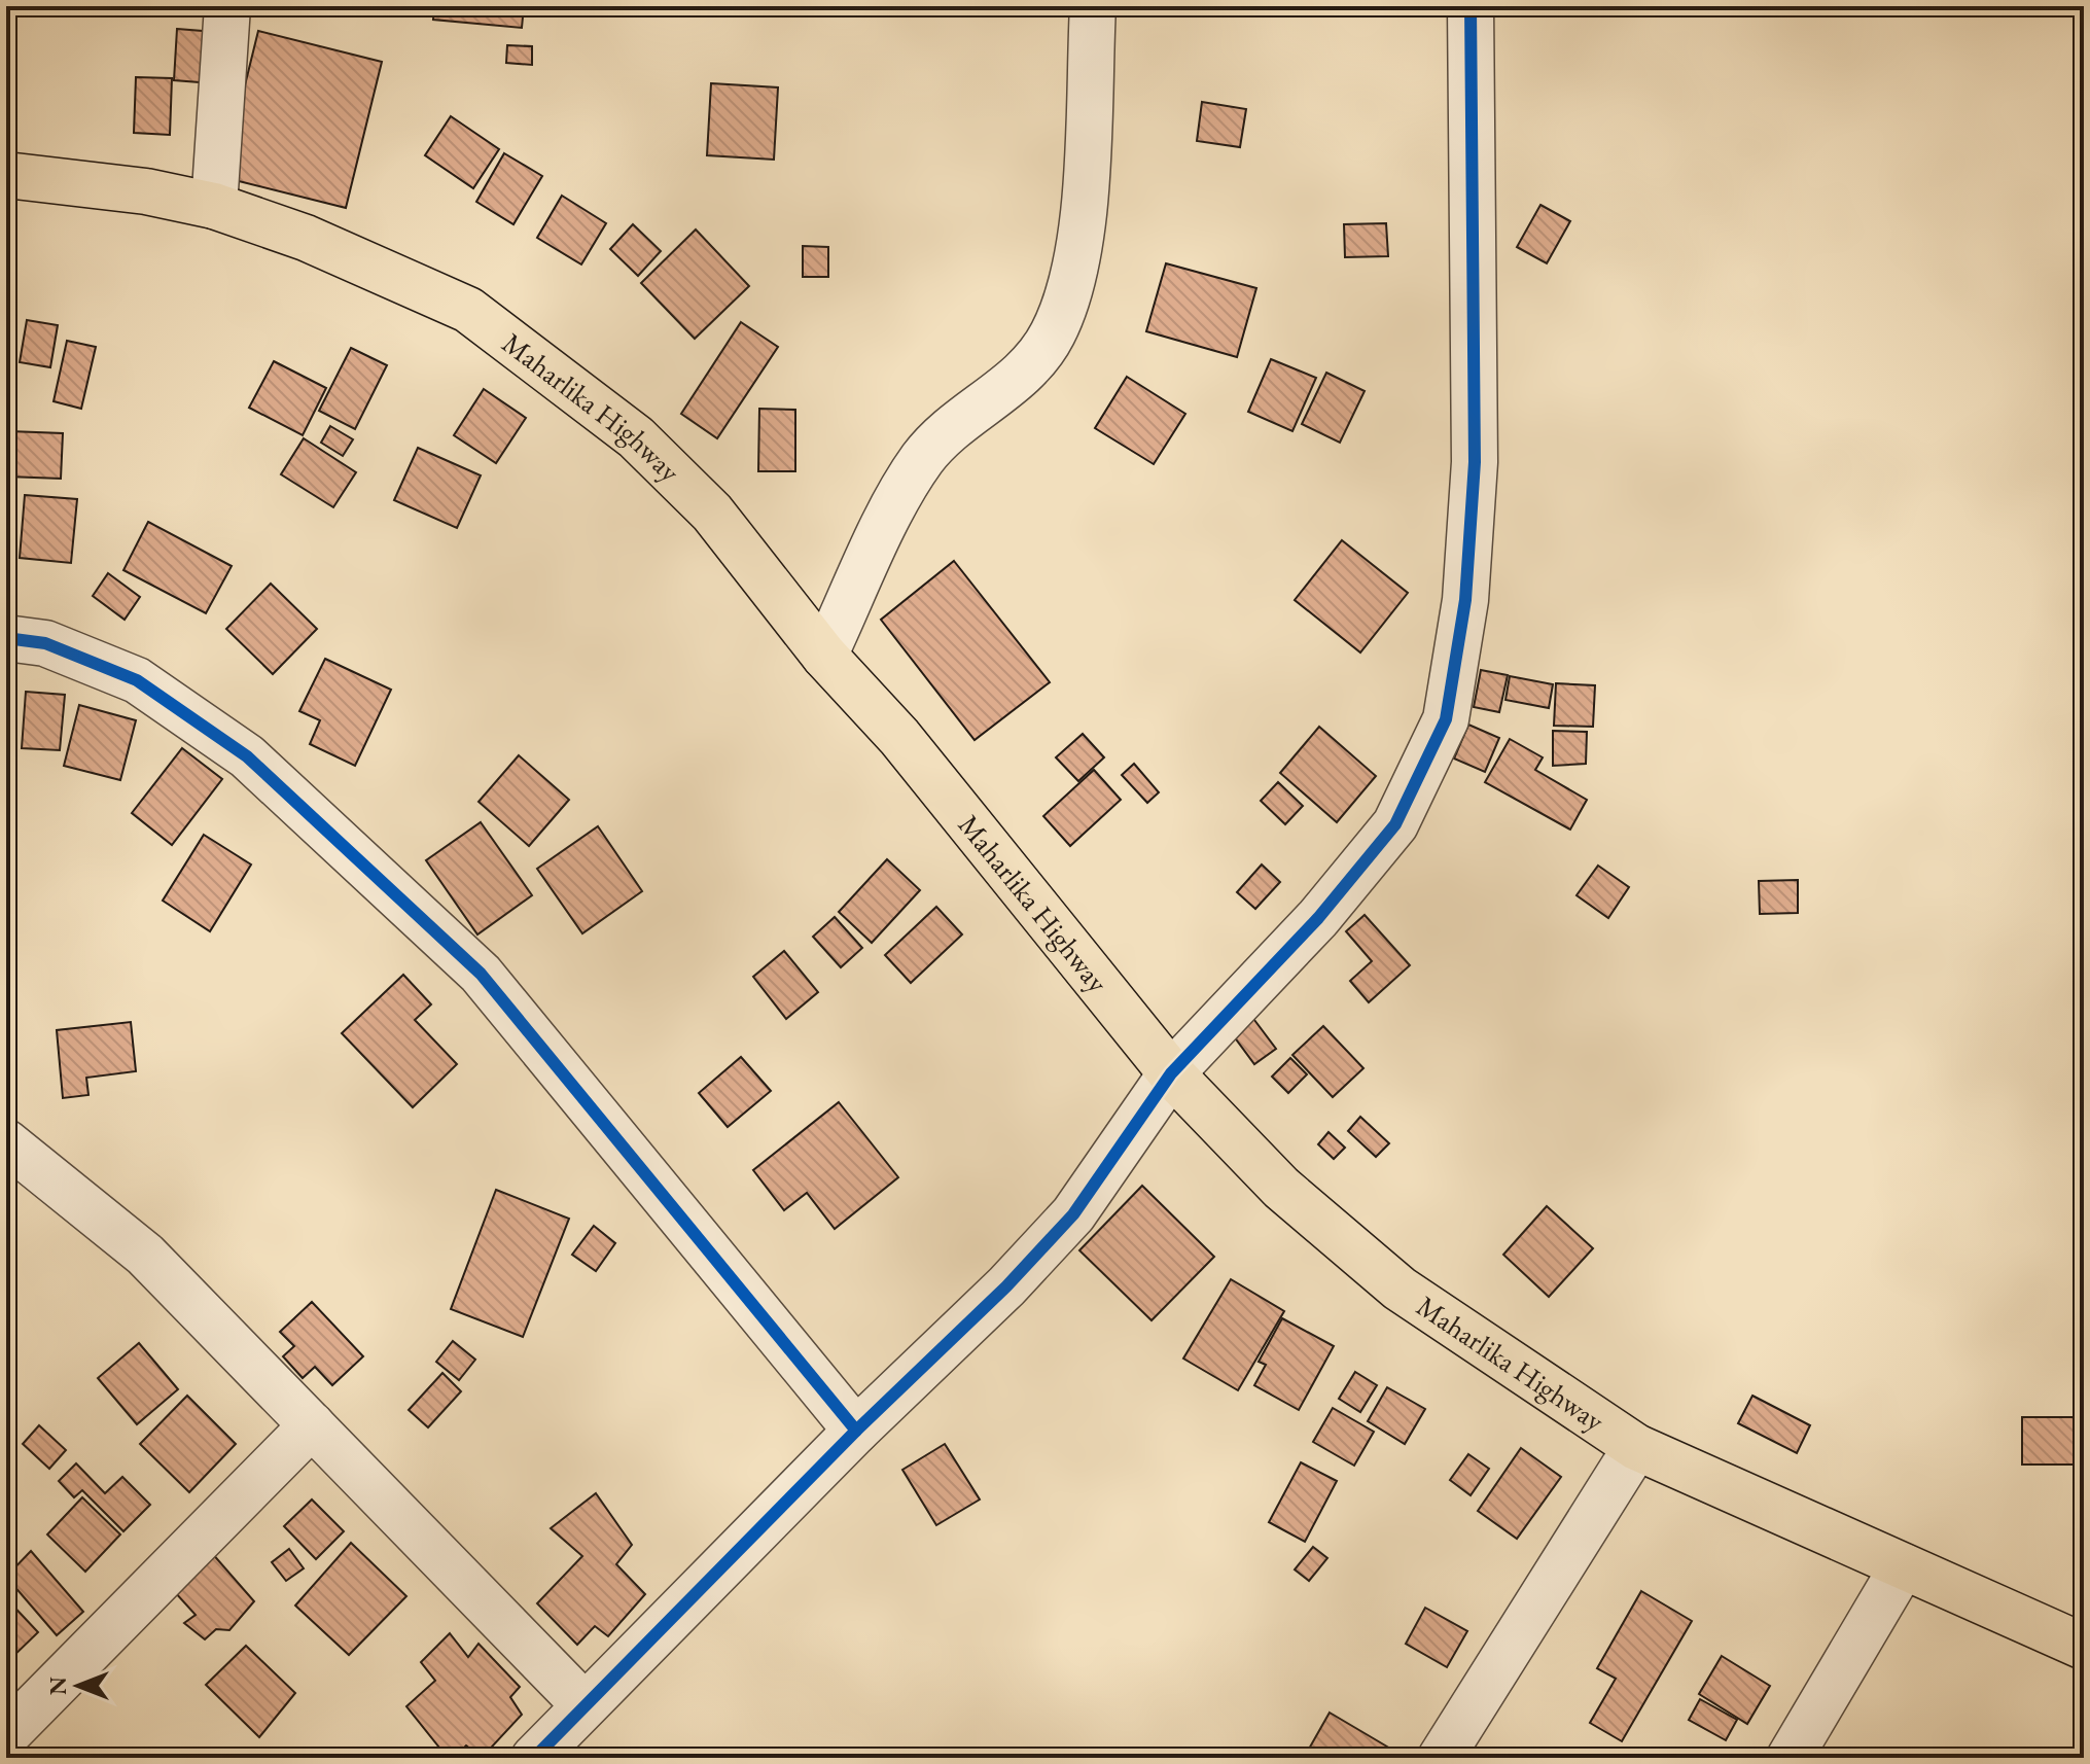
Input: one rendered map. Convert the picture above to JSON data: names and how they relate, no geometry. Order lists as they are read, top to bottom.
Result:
{
  "streets": {
    "highway": ["Maharlika Highway"]
  },
  "north": "left"
}
